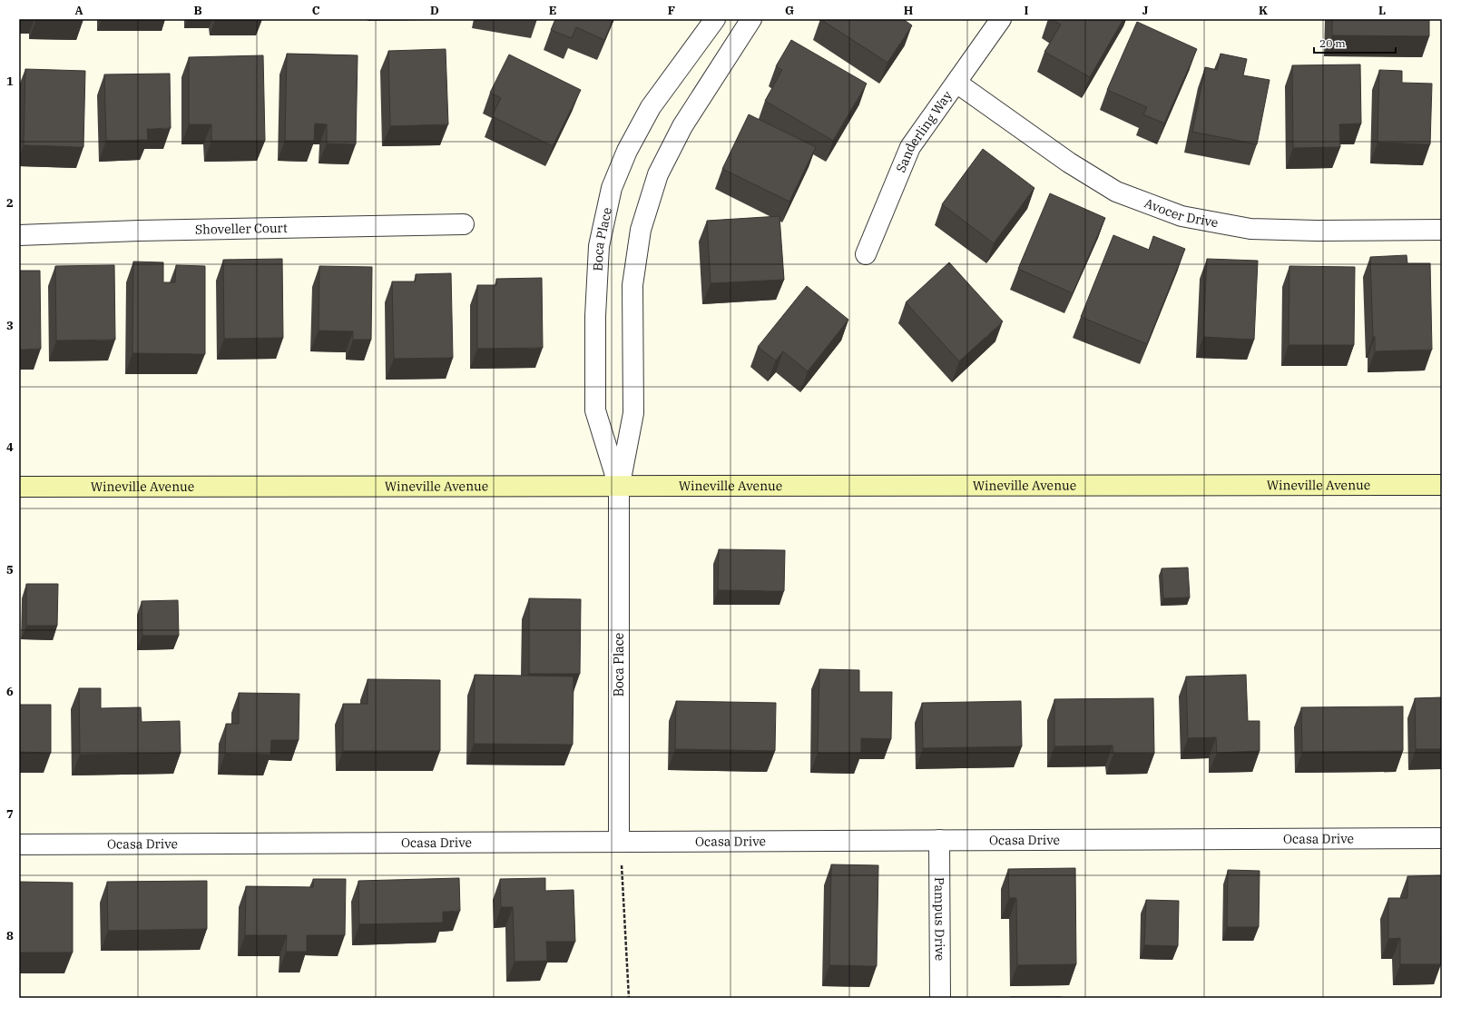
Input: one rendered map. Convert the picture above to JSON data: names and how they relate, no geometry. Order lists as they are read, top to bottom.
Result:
{
  "streets": {
    "main road": ["Wineville Avenue"],
    "street": [
      "Sanderling Way",
      "Avocer Drive",
      "Shoveller Court",
      "Boca Place",
      "Ocasa Drive",
      "Pampus Drive"
    ]
  },
  "crossings": [
    ["Sanderling Way", "Avocer Drive"],
    ["Boca Place", "Wineville Avenue"],
    ["Boca Place", "Ocasa Drive"],
    ["Ocasa Drive", "Pampus Drive"]
  ],
  "scale_bar": "20 m",
  "grid": {
    "columns": [
      "A",
      "B",
      "C",
      "D",
      "E",
      "F",
      "G",
      "H",
      "I",
      "J",
      "K",
      "L"
    ],
    "rows": [
      "1",
      "2",
      "3",
      "4",
      "5",
      "6",
      "7",
      "8"
    ]
  }
}
